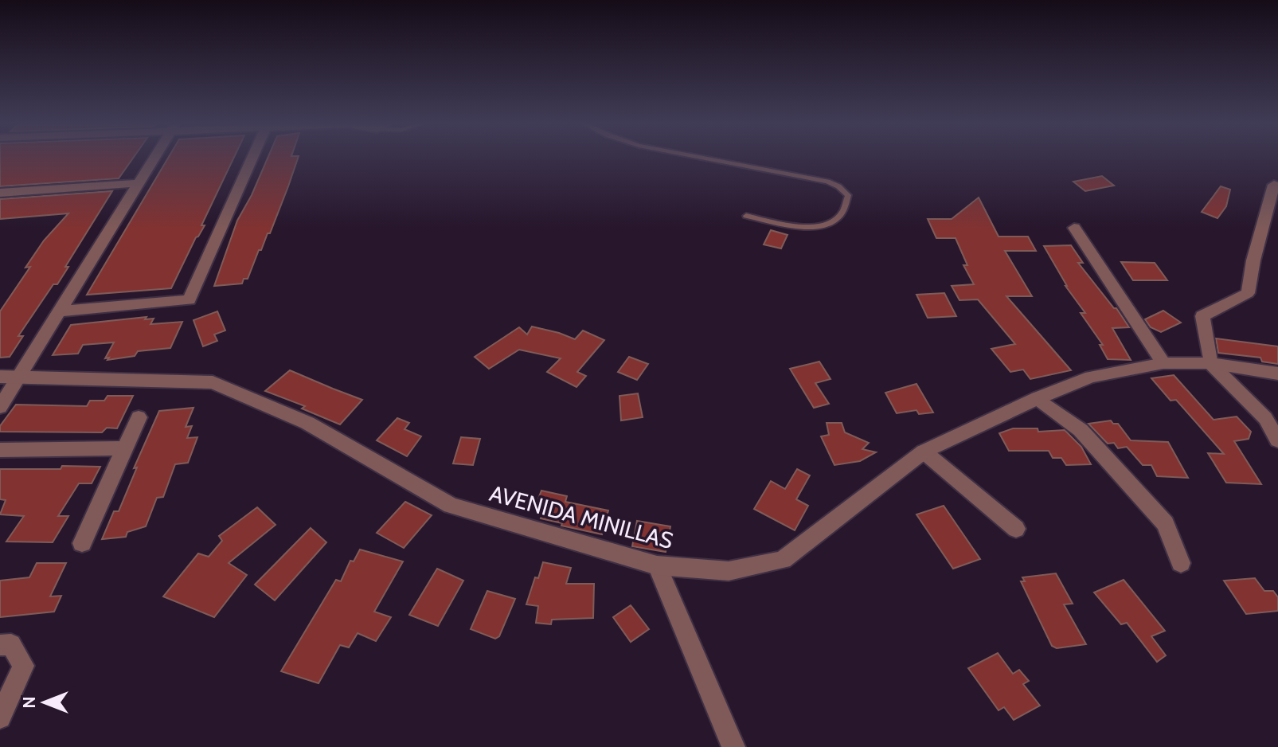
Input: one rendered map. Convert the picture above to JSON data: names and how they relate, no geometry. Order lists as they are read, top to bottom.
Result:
{
  "streets": {
    "street": ["AVENIDA MINILLAS"]
  },
  "north": "left"
}
